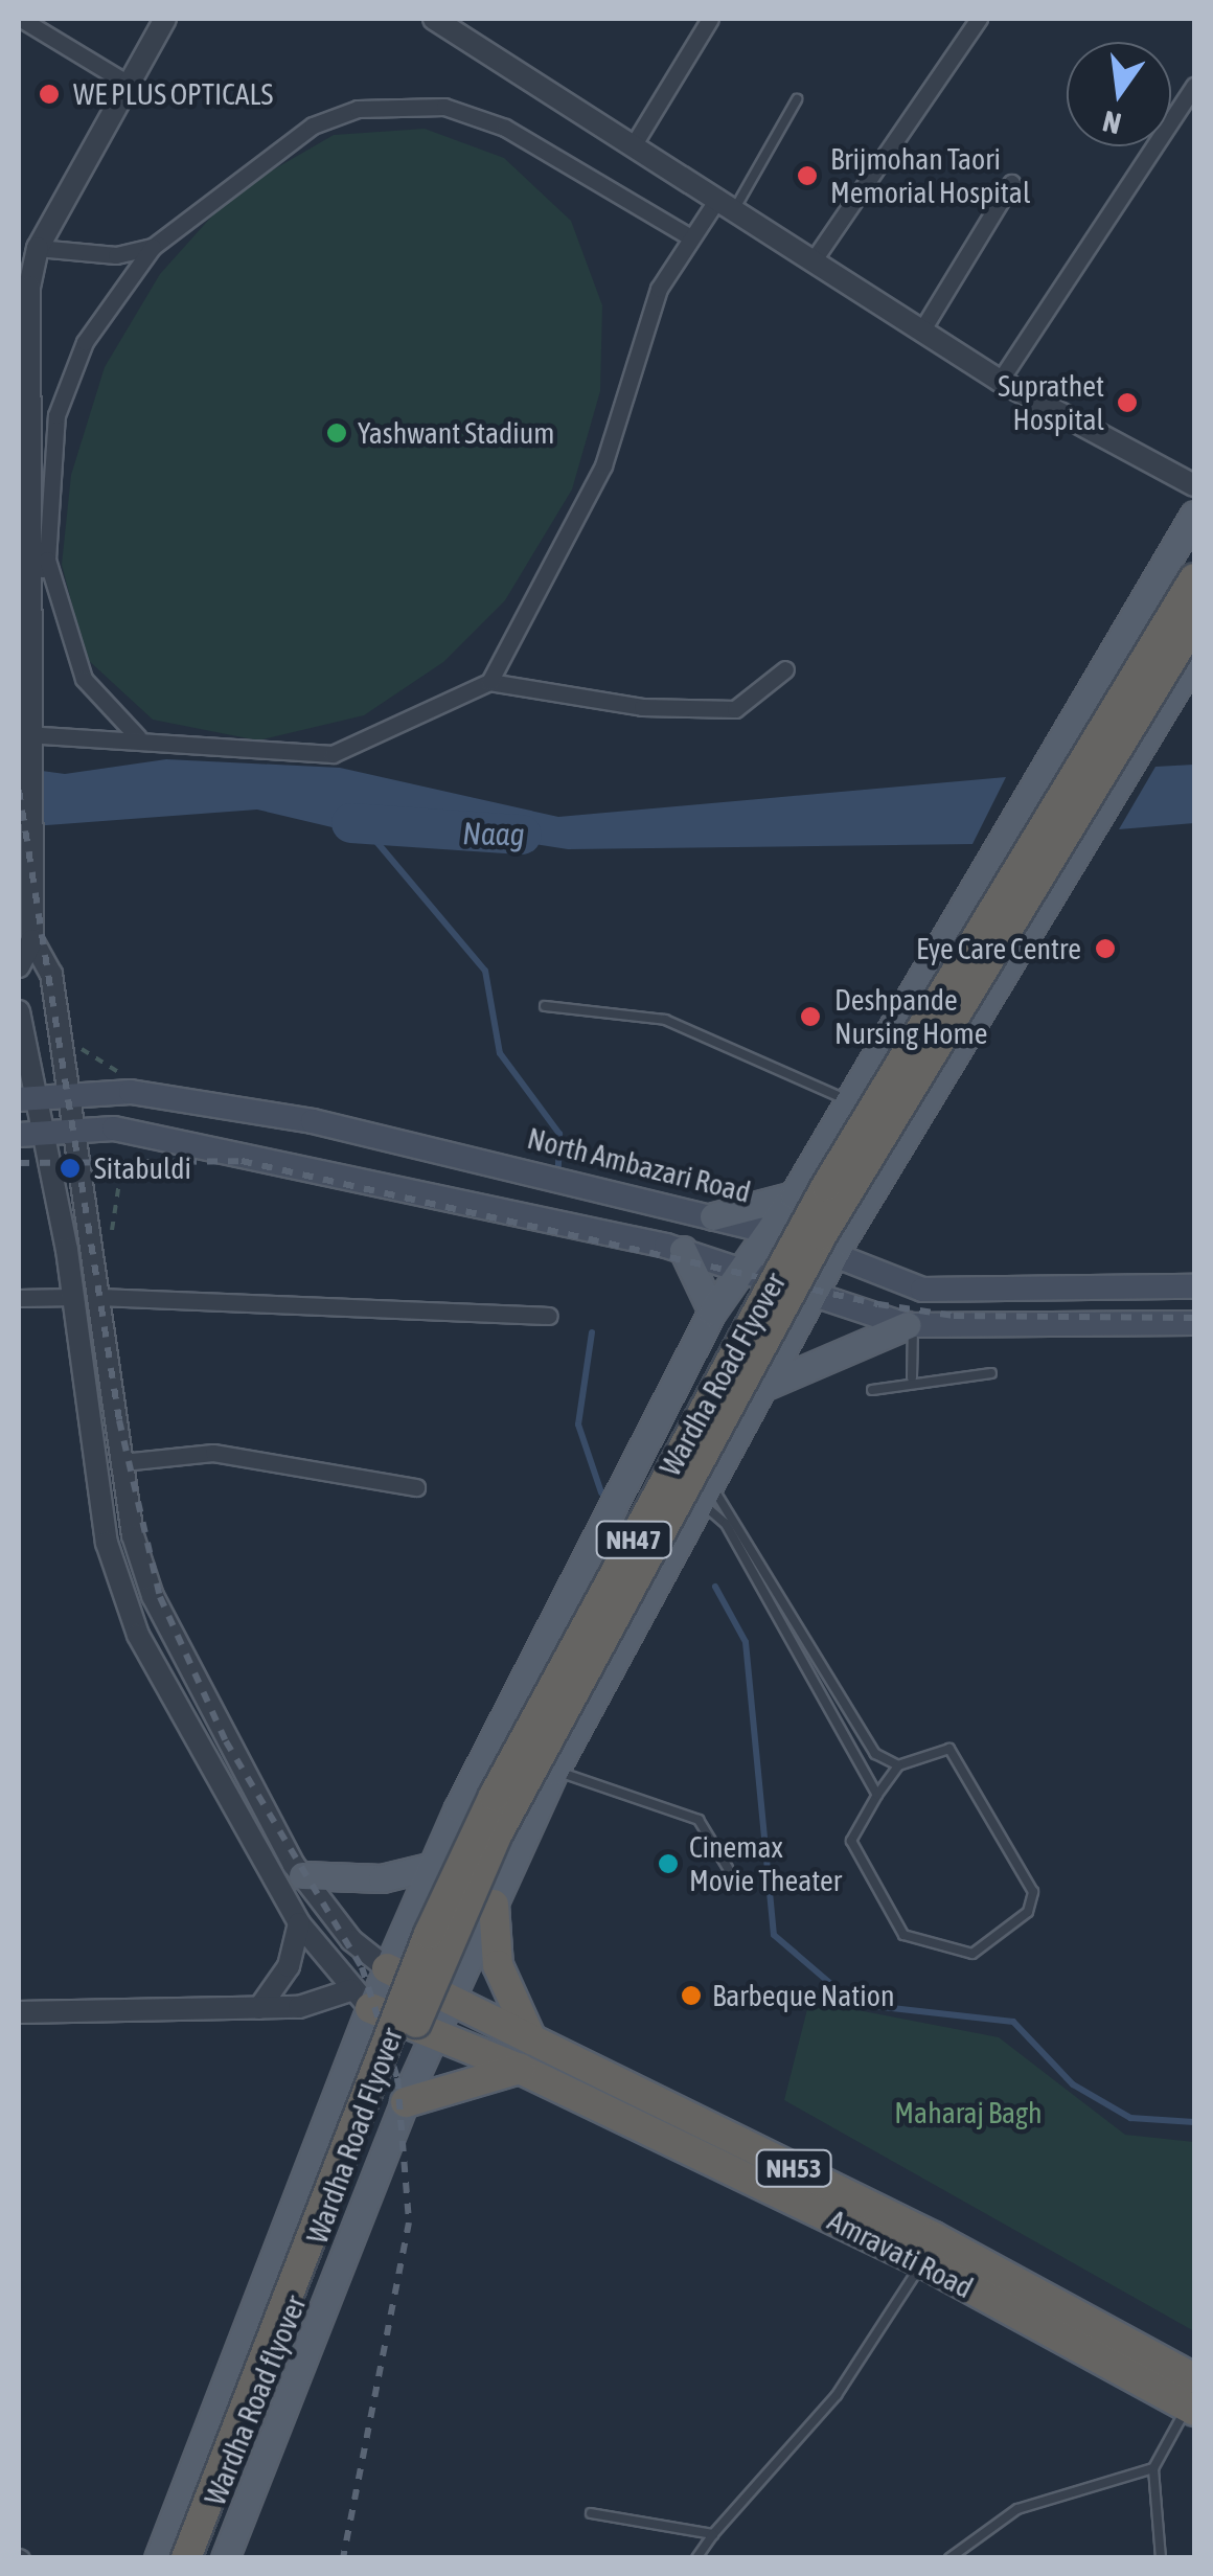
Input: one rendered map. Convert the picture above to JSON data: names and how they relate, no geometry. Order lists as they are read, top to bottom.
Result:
{
  "streets": {
    "highway": [
      "Wardha Road Flyover",
      "NH47",
      "NH53",
      "Amravati Road"
    ],
    "main road": ["North Ambazari Road", "Wardha Road flyover"]
  },
  "crossings": [
    ["North Ambazari Road", "Wardha Road flyover"],
    ["Amravati Road", "Wardha Road flyover"]
  ],
  "water": ["Naag"],
  "parks": ["Maharaj Bagh"],
  "places": [
    "WE PLUS OPTICALS",
    "Brijmohan Taori Memorial Hospital",
    "Suprathet Hospital",
    "Yashwant Stadium",
    "Eye Care Centre",
    "Deshpande Nursing Home",
    "Sitabuldi",
    "Cinemax Movie Theater",
    "Barbeque Nation"
  ],
  "north": "bottom"
}
